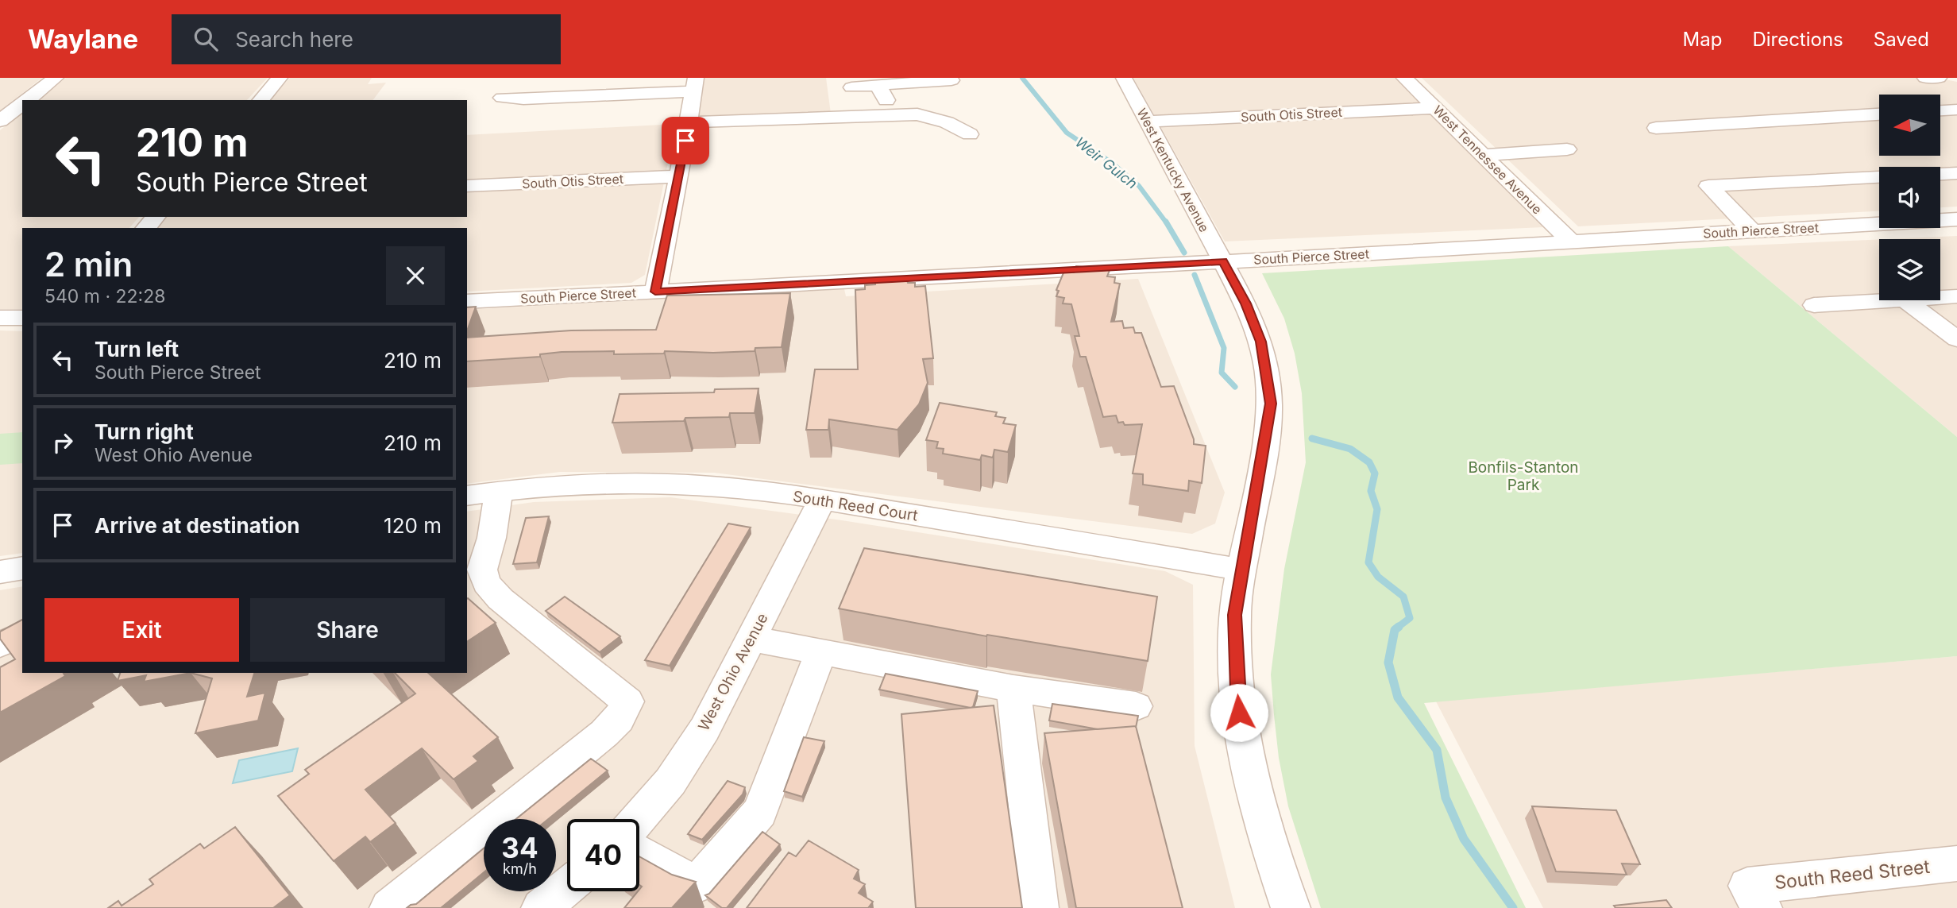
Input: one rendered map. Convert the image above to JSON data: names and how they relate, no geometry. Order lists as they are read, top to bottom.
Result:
{
  "streets": {
    "street": [
      "South Otis Street",
      "West Tennessee Avenue",
      "West Kentucky Avenue",
      "South Pierce Street",
      "South Reed Court",
      "West Ohio Avenue",
      "South Reed Street"
    ]
  },
  "crossings": [
    ["South Otis Street", "West Tennessee Avenue"],
    ["South Otis Street", "West Kentucky Avenue"],
    ["West Tennessee Avenue", "South Pierce Street"],
    ["West Kentucky Avenue", "South Pierce Street"],
    ["West Kentucky Avenue", "South Reed Court"],
    ["South Reed Court", "West Ohio Avenue"]
  ],
  "water": ["Weir Gulch"],
  "parks": ["Bonfils-Stanton Park"],
  "north": "left",
  "page": {
    "header": "Waylane",
    "search": "Search here",
    "nav": ["Map", "Directions", "Saved"],
    "turn": ["210 m", "South Pierce Street"],
    "heading": ["2 min", "540 m · 22:28"],
    "list": [
      {
        "name": "Turn left",
        "note": "South Pierce Street",
        "value": "210 m"
      },
      {
        "name": "Turn right",
        "note": "West Ohio Avenue",
        "value": "210 m"
      },
      {
        "name": "Arrive at destination",
        "value": "120 m"
      }
    ],
    "buttons": ["Exit", "Share"],
    "speed": "34 km/h",
    "limit": "40"
  }
}
